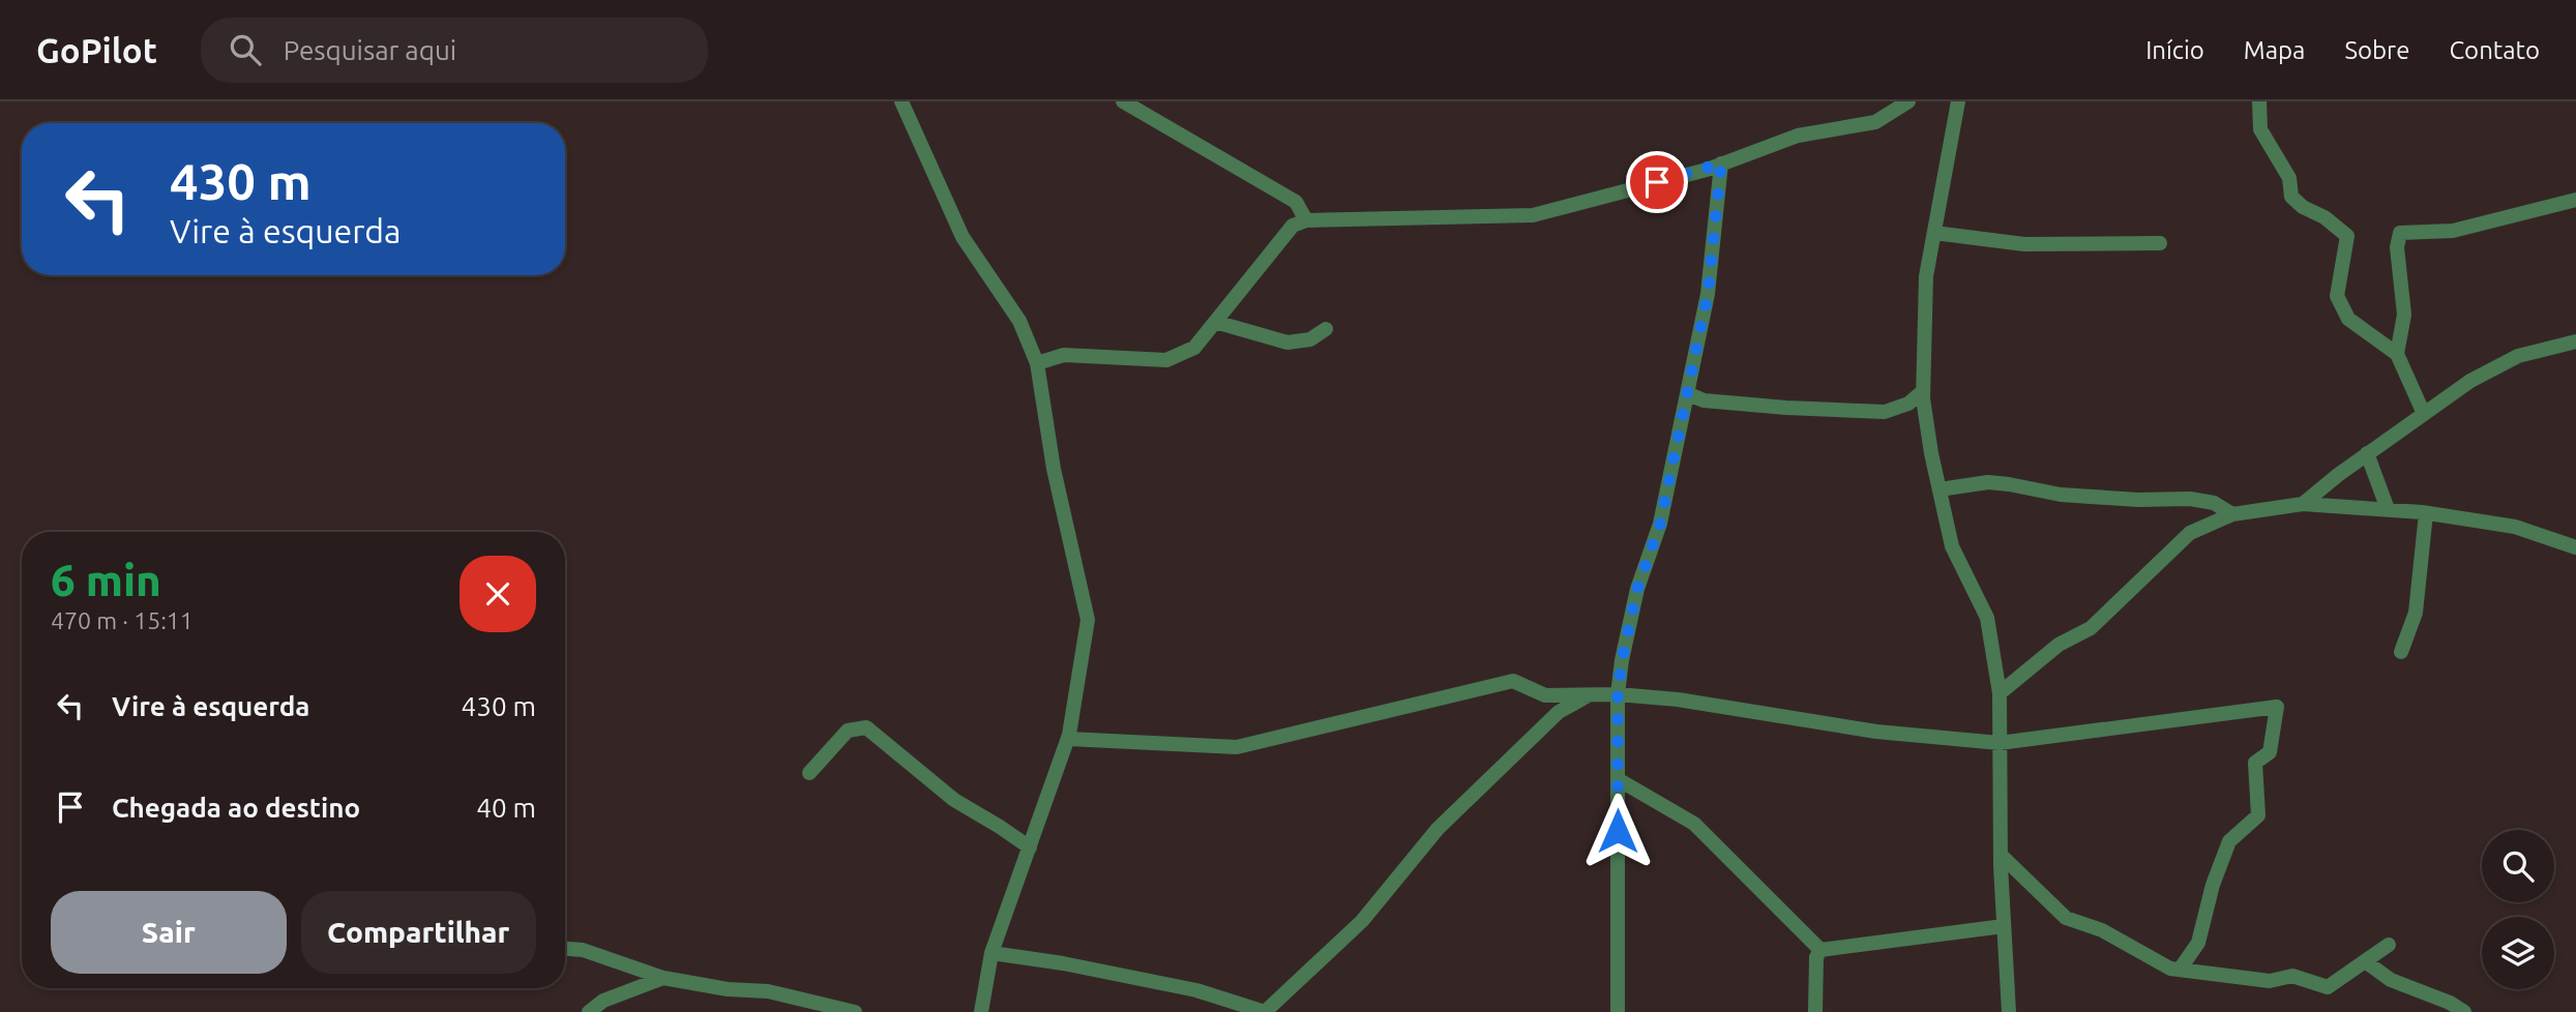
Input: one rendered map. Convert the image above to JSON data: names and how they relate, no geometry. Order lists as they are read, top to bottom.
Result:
{
  "page": {
    "header": "GoPilot",
    "search": "Pesquisar aqui",
    "nav": [
      "Início",
      "Mapa",
      "Sobre",
      "Contato"
    ],
    "turn": ["430 m", "Vire à esquerda"],
    "heading": ["6 min", "470 m · 15:11"],
    "list": [
      {
        "name": "Vire à esquerda",
        "value": "430 m"
      },
      {
        "name": "Chegada ao destino",
        "value": "40 m"
      }
    ],
    "buttons": ["Sair", "Compartilhar"]
  }
}
